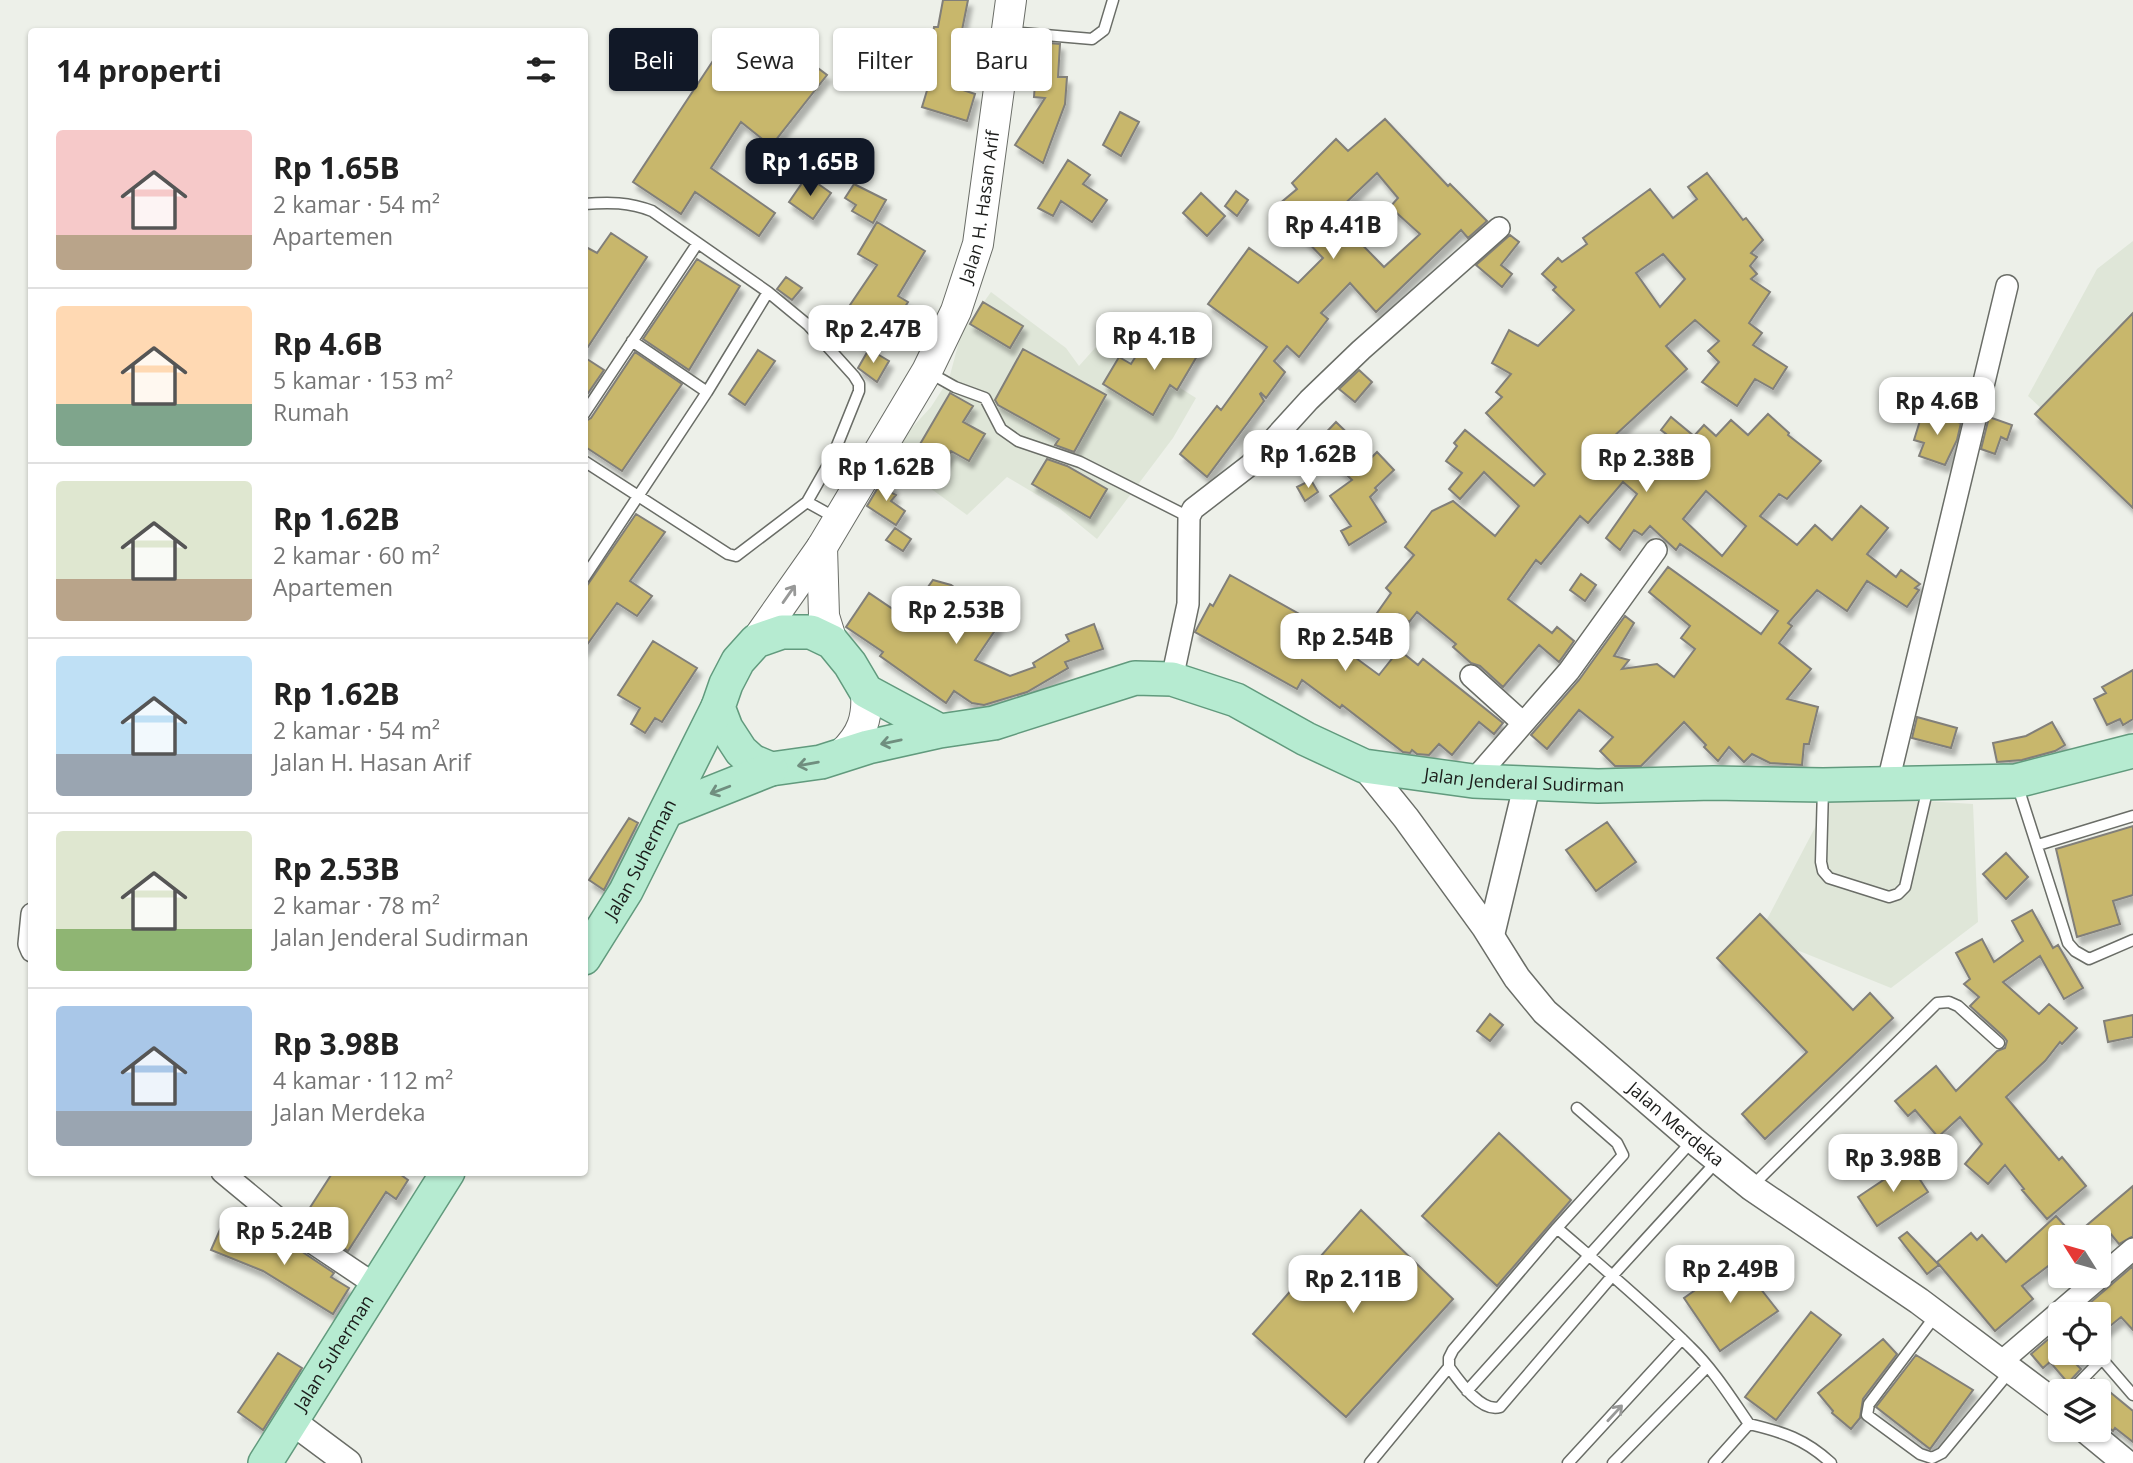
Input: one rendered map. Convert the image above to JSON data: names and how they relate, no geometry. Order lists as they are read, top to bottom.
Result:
{
  "streets": {
    "main road": ["Jalan H. Hasan Arif", "Jalan Jenderal Sudirman", "Jalan Suherman"],
    "street": ["Jalan Merdeka"]
  },
  "crossings": [
    ["Jalan H. Hasan Arif", "Jalan Jenderal Sudirman"],
    ["Jalan H. Hasan Arif", "Jalan Suherman"],
    ["Jalan Jenderal Sudirman", "Jalan Suherman"],
    ["Jalan Jenderal Sudirman", "Jalan Merdeka"]
  ],
  "north": "top left",
  "page": {
    "chip": [
      "Beli",
      "Sewa",
      "Filter",
      "Baru"
    ],
    "heading": "14 properti",
    "list": [
      {
        "name": "Rp 1.65B",
        "note": "2 kamar · 54 m² · Apartemen"
      },
      {
        "name": "Rp 4.6B",
        "note": "5 kamar · 153 m² · Rumah"
      },
      {
        "name": "Rp 1.62B",
        "note": "2 kamar · 60 m² · Apartemen"
      },
      {
        "name": "Rp 1.62B",
        "note": "2 kamar · 54 m² · Jalan H. Hasan Arif"
      },
      {
        "name": "Rp 2.53B",
        "note": "2 kamar · 78 m² · Jalan Jenderal Sudirman"
      },
      {
        "name": "Rp 3.98B",
        "note": "4 kamar · 112 m² · Jalan Merdeka"
      }
    ],
    "price": [
      "Rp 1.65B",
      "Rp 4.41B",
      "Rp 2.47B",
      "Rp 4.1B",
      "Rp 4.6B",
      "Rp 1.62B",
      "Rp 2.38B",
      "Rp 1.62B",
      "Rp 2.53B",
      "Rp 2.54B",
      "Rp 3.98B",
      "Rp 5.24B",
      "Rp 2.49B",
      "Rp 2.11B"
    ]
  }
}
